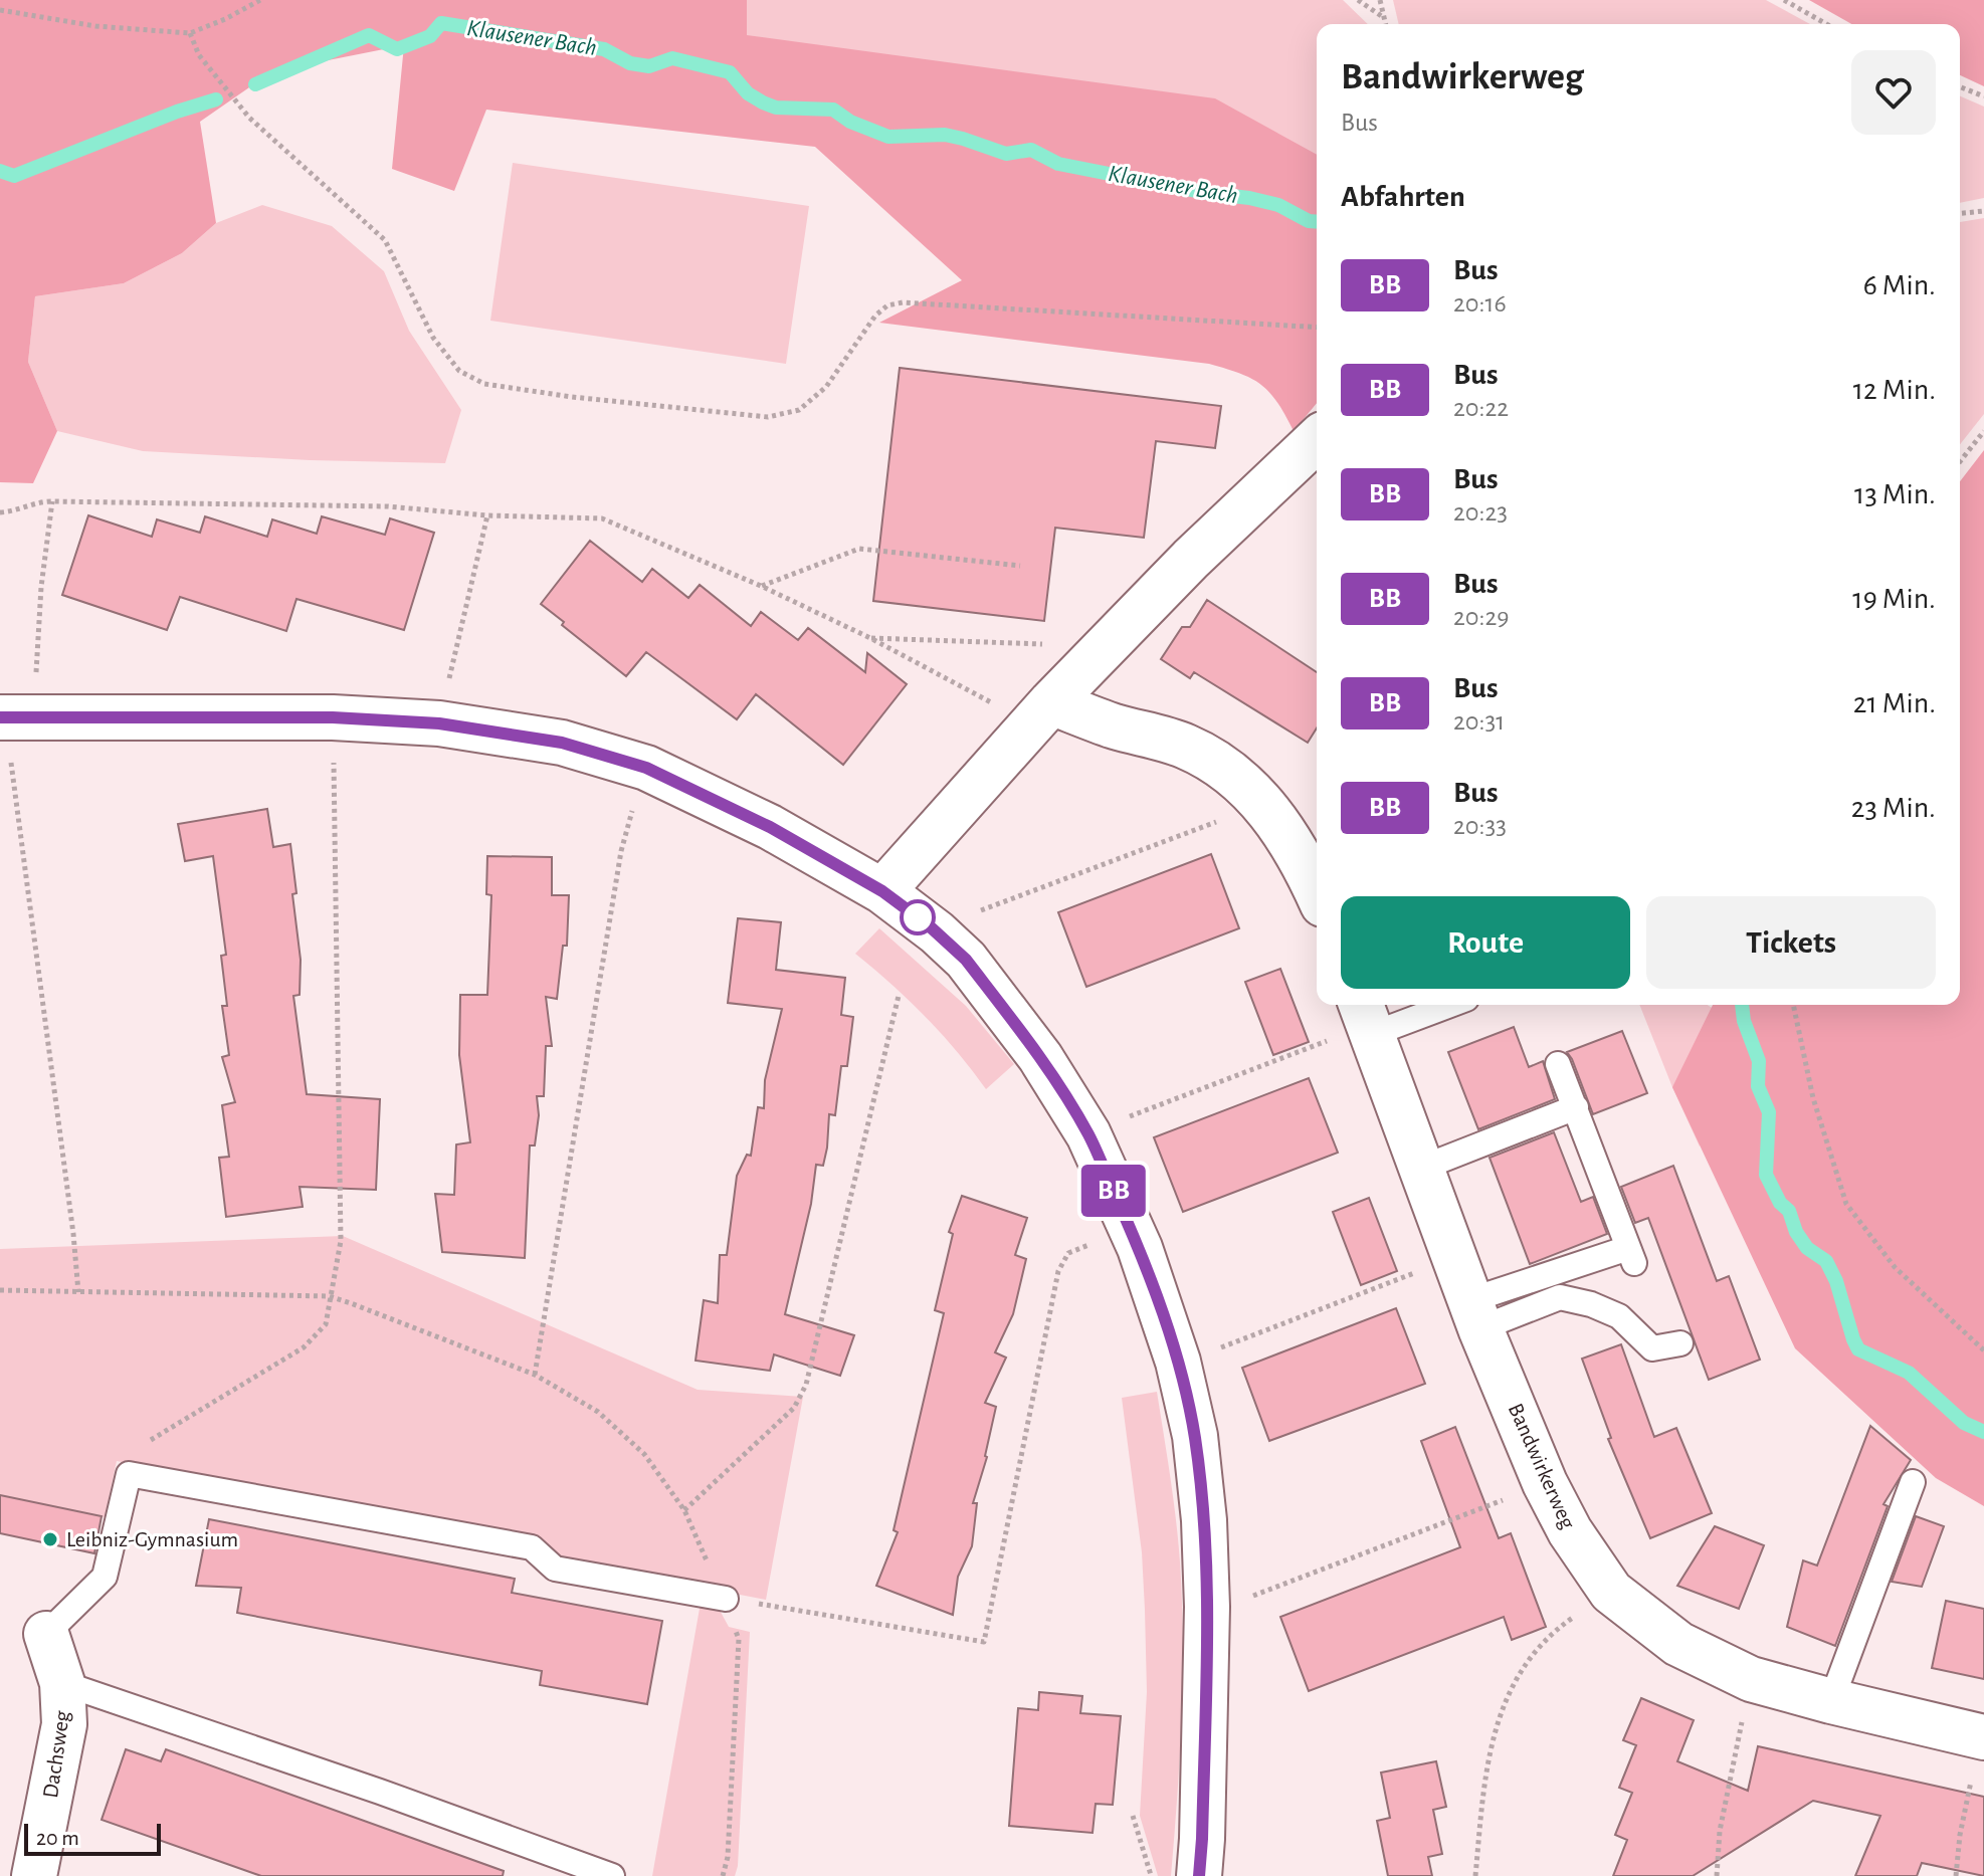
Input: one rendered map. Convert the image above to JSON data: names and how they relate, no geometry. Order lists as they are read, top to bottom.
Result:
{
  "streets": {
    "street": ["Bandwirkerweg", "Dachsweg"]
  },
  "water": ["Klausener Bach"],
  "places": ["Leibniz-Gymnasium"],
  "lines": ["bus line BB"],
  "scale_bar": "20 m",
  "page": {
    "on_map": "BB",
    "heading": [
      ["Bandwirkerweg", "Bus"],
      "Abfahrten"
    ],
    "list": [
      {
        "mark": "BB",
        "name": "Bus",
        "note": "20:16",
        "value": "6 Min."
      },
      {
        "mark": "BB",
        "name": "Bus",
        "note": "20:22",
        "value": "12 Min."
      },
      {
        "mark": "BB",
        "name": "Bus",
        "note": "20:23",
        "value": "13 Min."
      },
      {
        "mark": "BB",
        "name": "Bus",
        "note": "20:29",
        "value": "19 Min."
      },
      {
        "mark": "BB",
        "name": "Bus",
        "note": "20:31",
        "value": "21 Min."
      },
      {
        "mark": "BB",
        "name": "Bus",
        "note": "20:33",
        "value": "23 Min."
      }
    ],
    "buttons": ["Route", "Tickets"],
    "scale": "20 m"
  }
}
